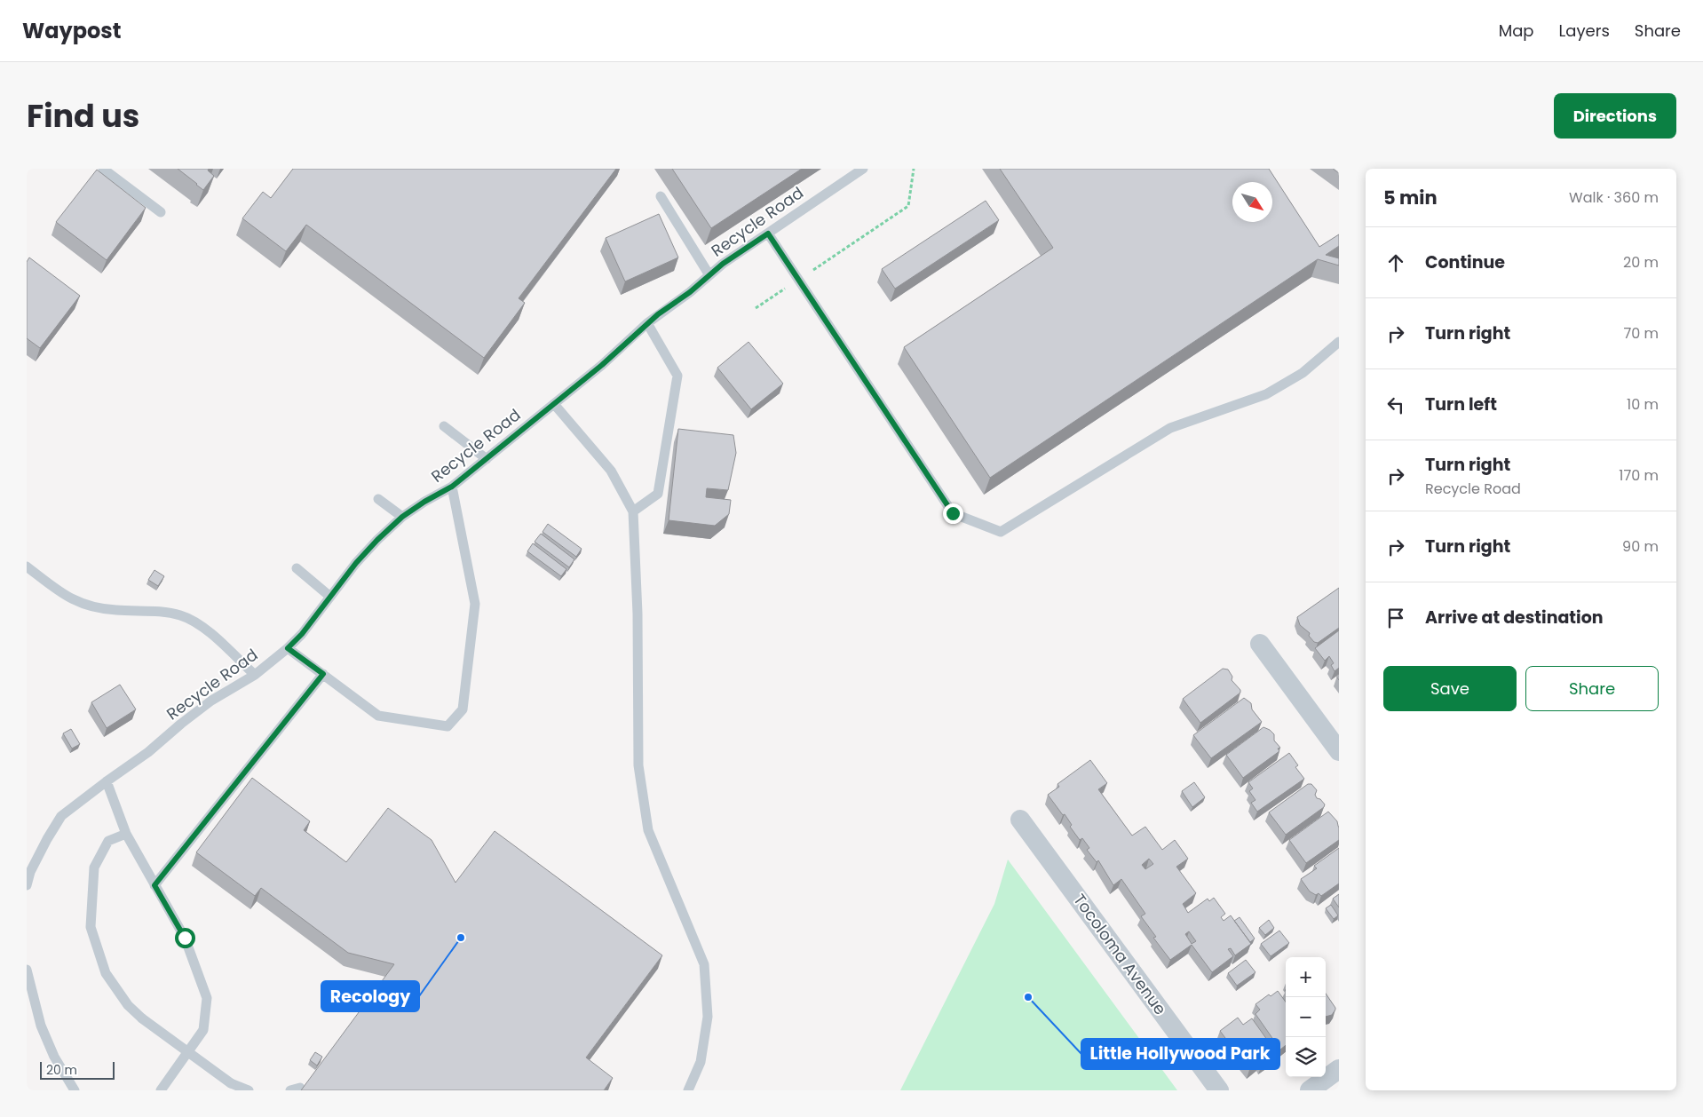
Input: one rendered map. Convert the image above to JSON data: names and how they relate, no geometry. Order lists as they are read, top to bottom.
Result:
{
  "streets": {
    "street": ["Tocoloma Avenue"],
    "lane": ["Recycle Road"]
  },
  "places": ["Recology", "Little Hollywood Park"],
  "scale_bar": "20 m",
  "north": "bottom right",
  "page": {
    "header": "Waypost",
    "nav": ["Map", "Layers", "Share"],
    "title": "Find us",
    "buttons": [
      "Directions",
      ["Save", "Share"]
    ],
    "heading": ["5 min", "Walk · 360 m"],
    "list": [
      ["Continue", "20 m"],
      ["Turn right", "70 m"],
      ["Turn left", "10 m"],
      ["Turn right", "Recycle Road", "170 m"],
      ["Turn right", "90 m"],
      "Arrive at destination"
    ],
    "map_buttons": ["+", "−"],
    "scale": "20 m"
  }
}
